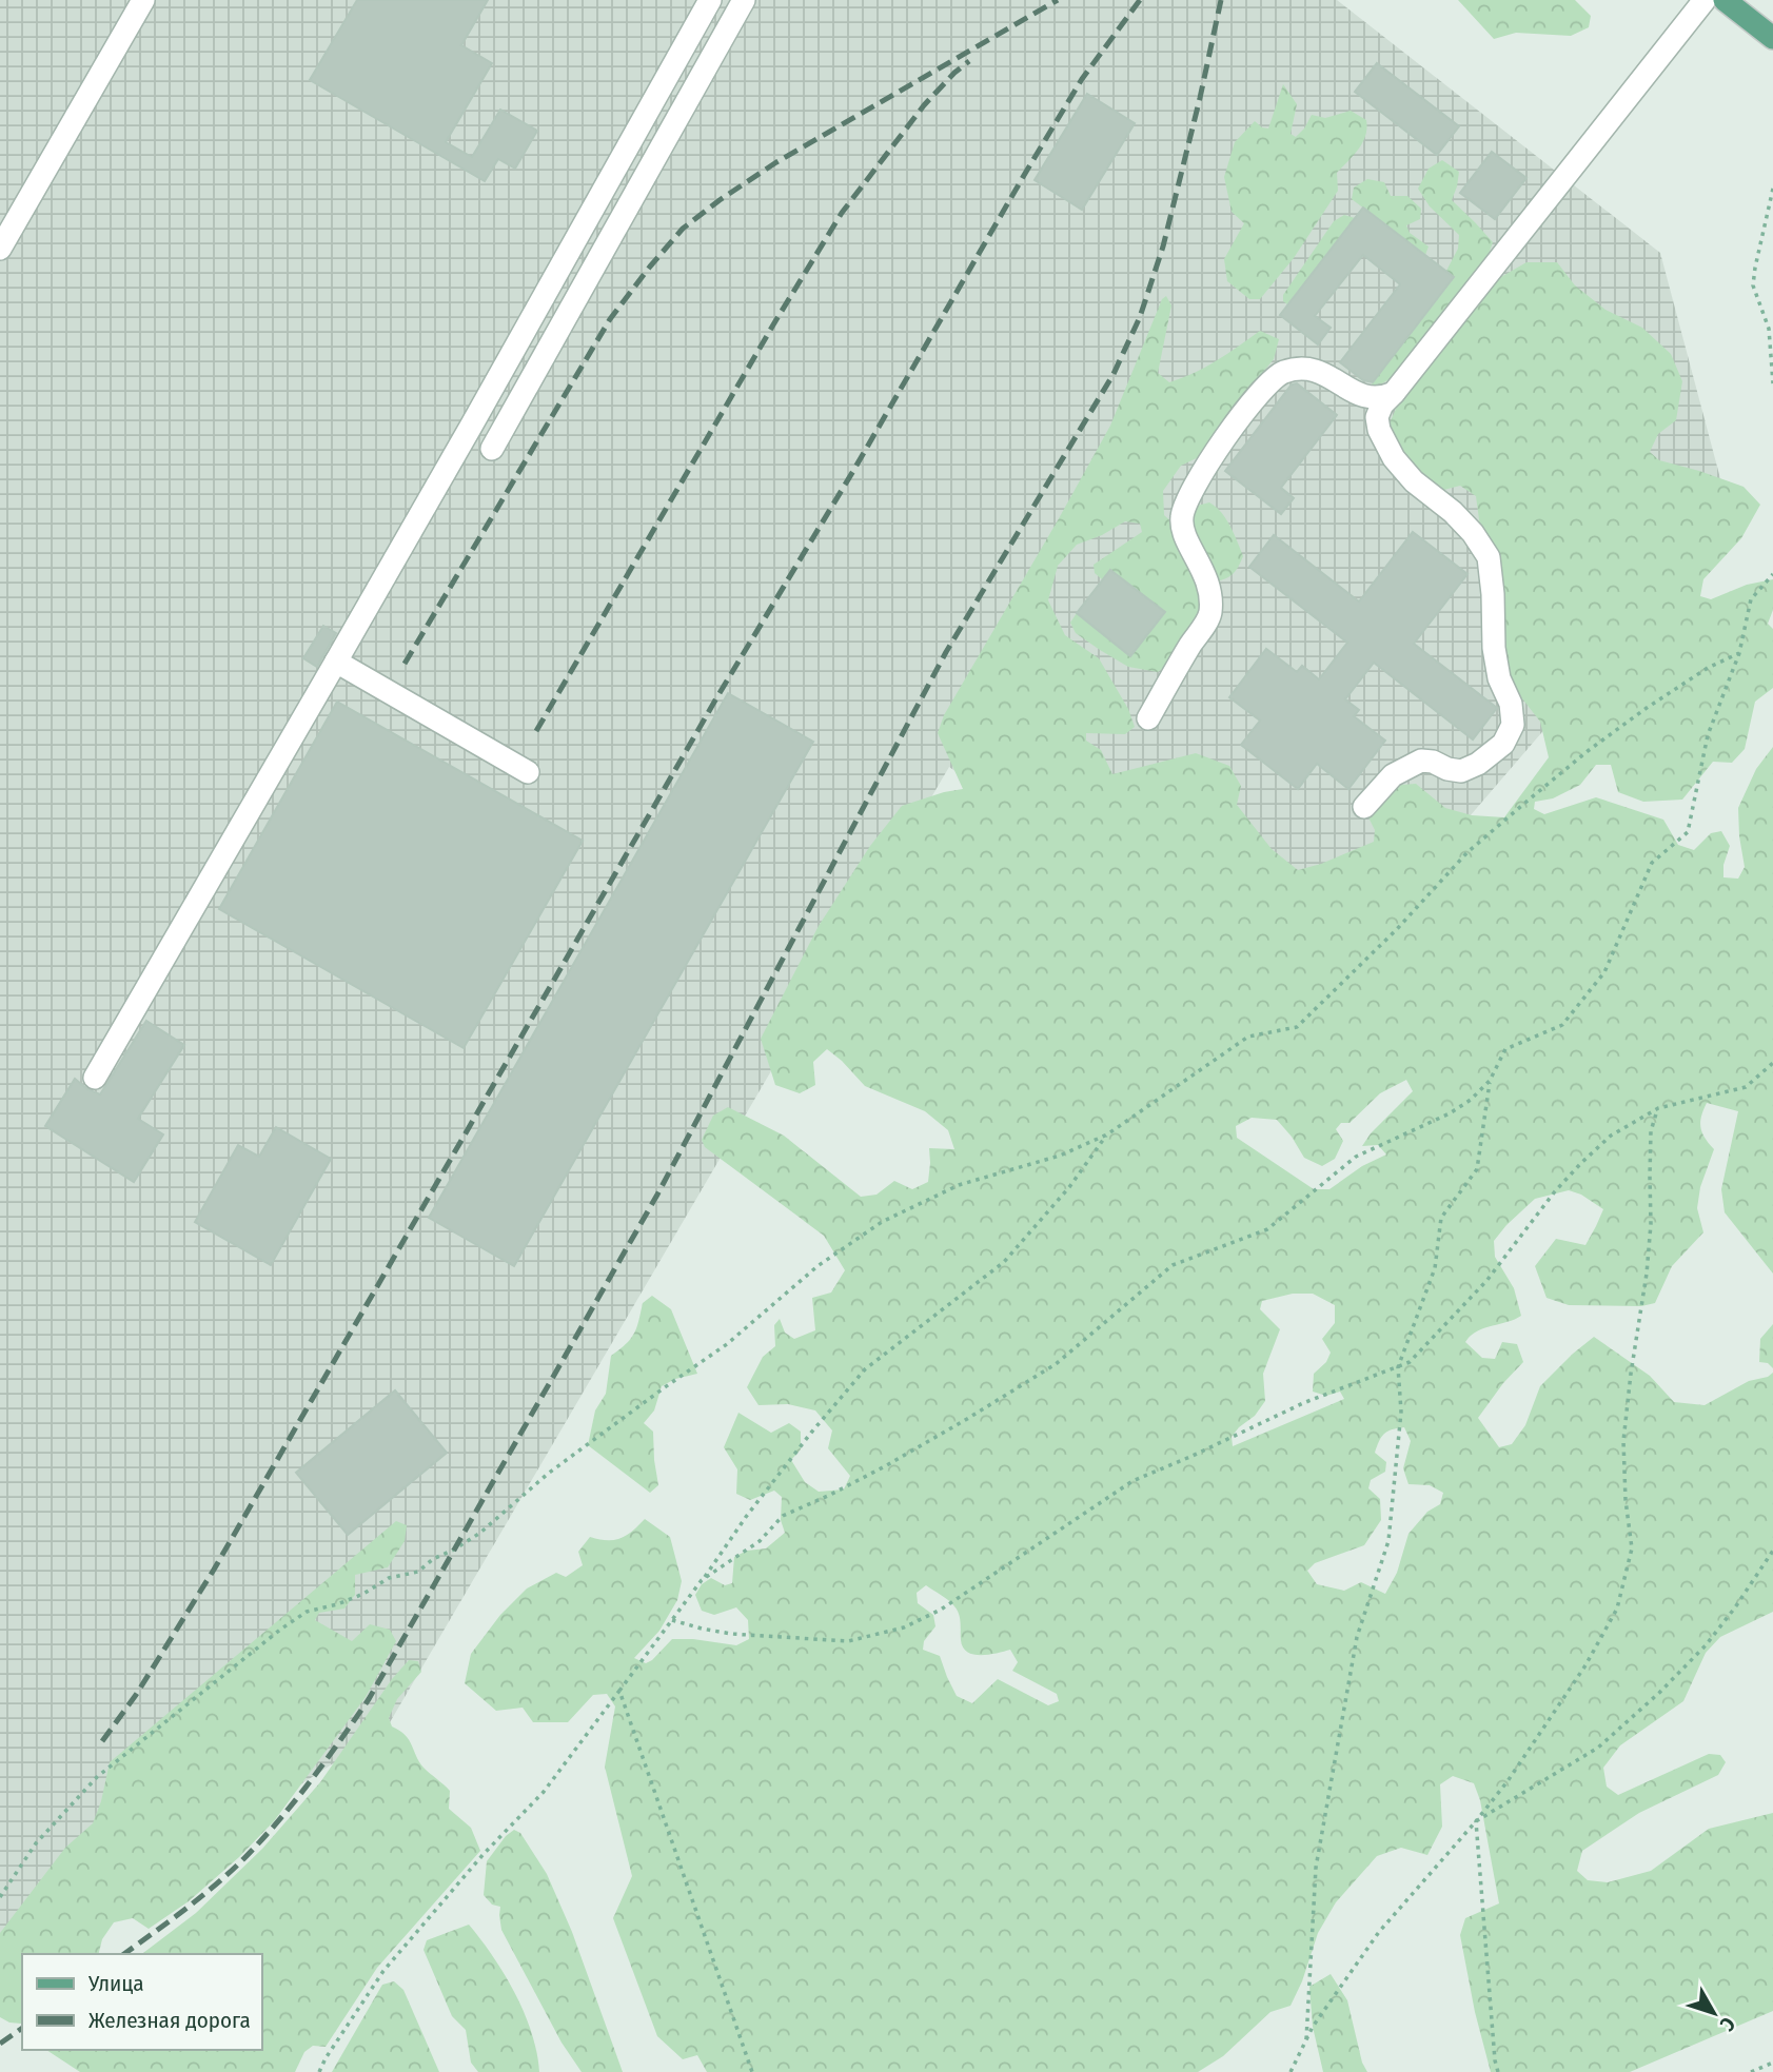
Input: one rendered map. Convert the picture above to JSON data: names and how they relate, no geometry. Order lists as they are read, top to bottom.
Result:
{
  "legend": ["Улица", "Железная дорога"],
  "north": "bottom right"
}
